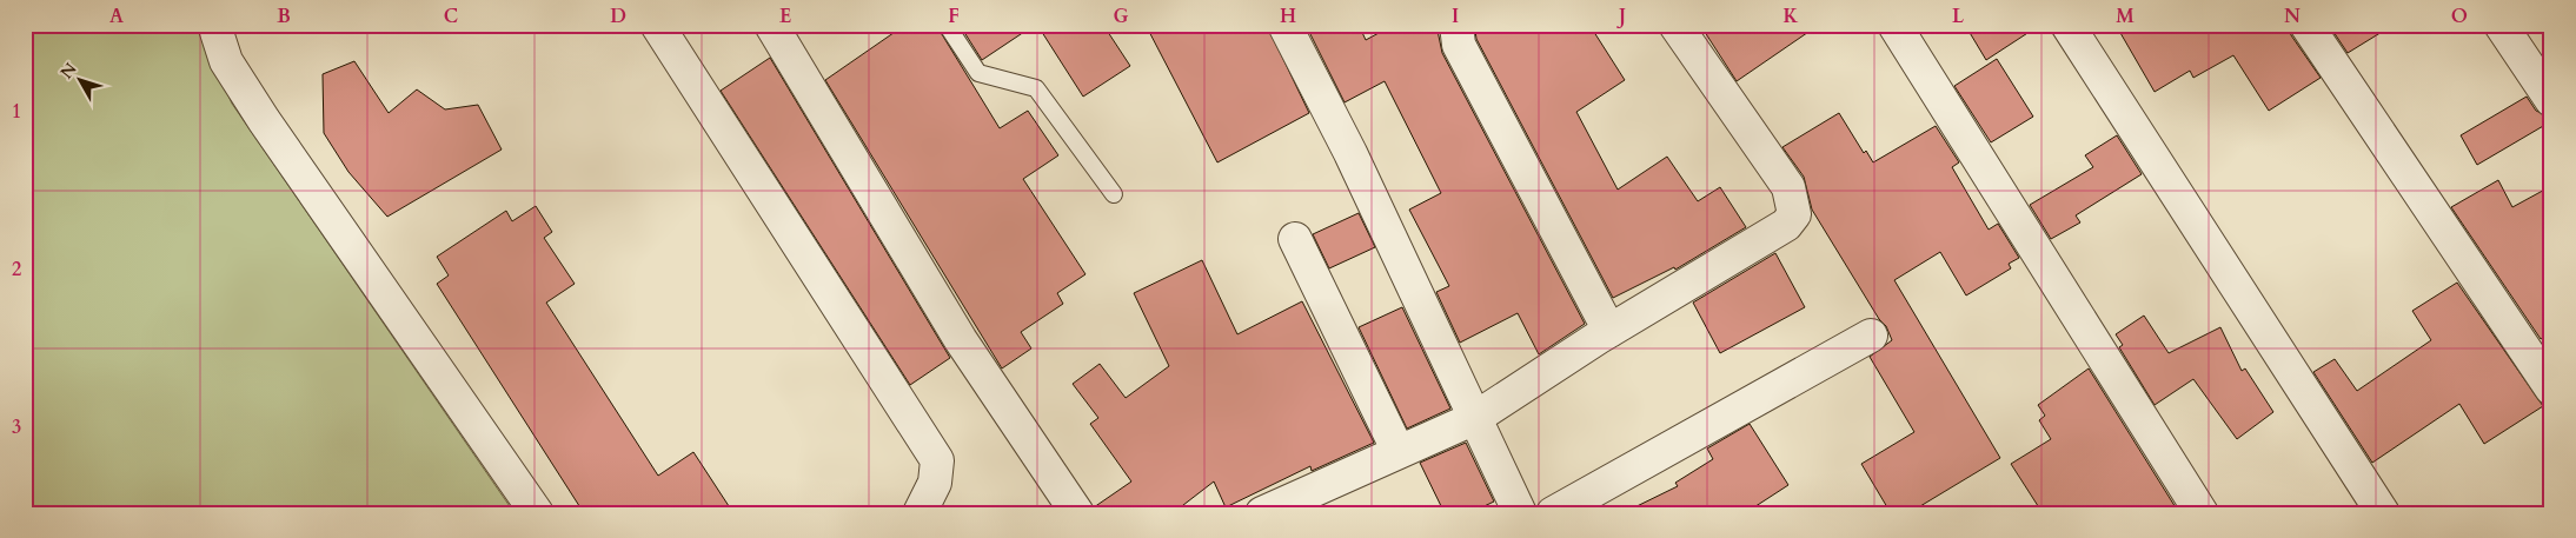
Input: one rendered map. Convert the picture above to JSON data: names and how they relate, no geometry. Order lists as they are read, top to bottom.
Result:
{
  "north": "top left",
  "grid": {
    "columns": [
      "A",
      "B",
      "C",
      "D",
      "E",
      "F",
      "G",
      "H",
      "I",
      "J",
      "K",
      "L",
      "M",
      "N",
      "O"
    ],
    "rows": ["1", "2", "3"]
  }
}
